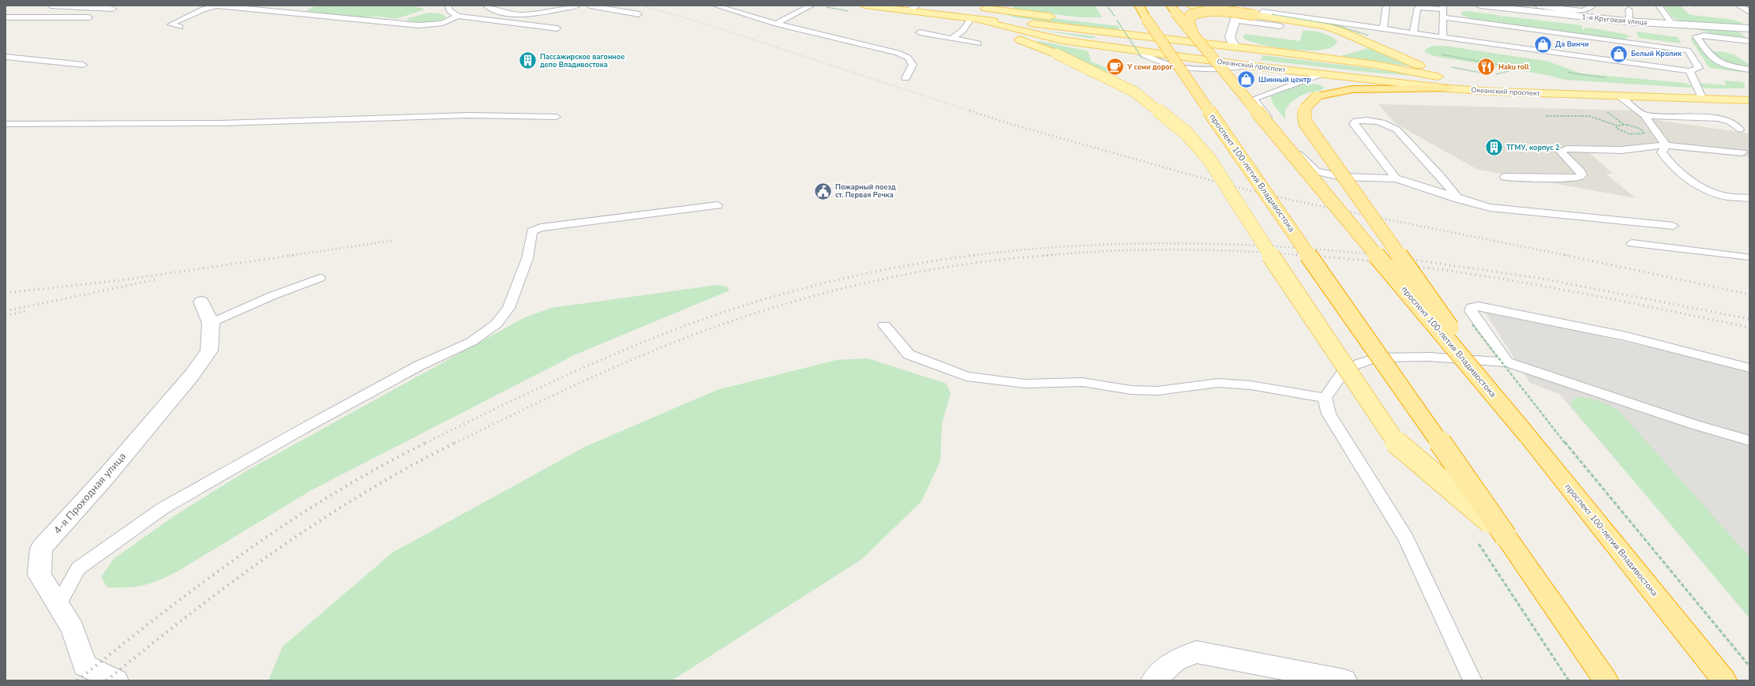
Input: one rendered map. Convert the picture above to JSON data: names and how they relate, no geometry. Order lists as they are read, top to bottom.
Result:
{
  "streets": {
    "highway": ["проспект 100-летия Владивостока"],
    "main road": ["Океанский проспект"],
    "street": ["1-я Круговая улица", "4-я Проходная улица"]
  },
  "places": {
    "shop": ["Да Винчи", "Белый Кролик", "Шинный центр"],
    "building": ["Пассажирское вагонное депо Владивостока", "ТГМУ, корпус 2"],
    "cafe": ["У семи дорог"],
    "restaurant": ["Haku roll"],
    "public building": ["Пожарный поезд ст. Первая Речка"]
  }
}
